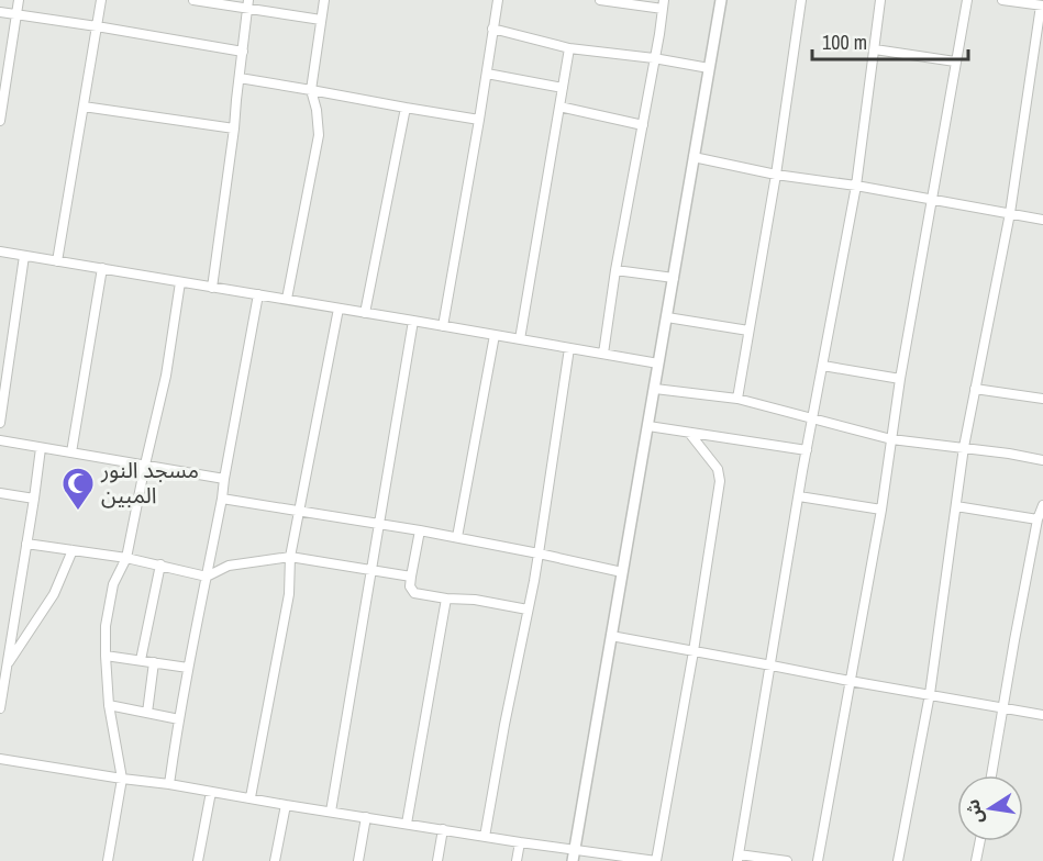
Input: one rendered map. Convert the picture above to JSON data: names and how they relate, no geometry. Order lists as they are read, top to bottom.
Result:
{
  "places": {
    "mosque": ["مسجد النور المبين"]
  },
  "scale_bar": "100 m",
  "north": "left"
}
